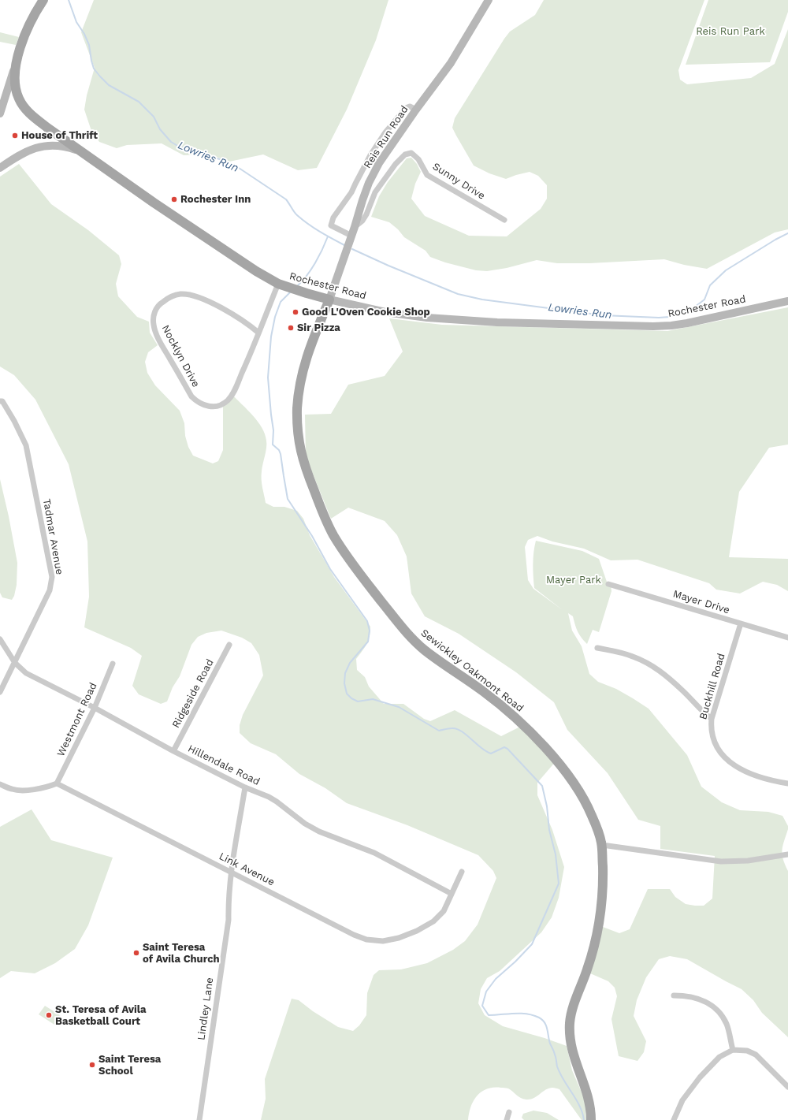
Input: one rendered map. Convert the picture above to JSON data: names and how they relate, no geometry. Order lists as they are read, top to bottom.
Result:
{
  "streets": {
    "main road": ["Rochester Road", "Sewickley Oakmont Road"],
    "street": [
      "Reis Run Road",
      "Sunny Drive",
      "Nocklyn Drive",
      "Tadmar Avenue",
      "Mayer Drive",
      "Buckhill Road",
      "Ridgeside Road",
      "Westmont Road",
      "Hillendale Road",
      "Link Avenue",
      "Lindley Lane"
    ]
  },
  "crossings": [
    ["Reis Run Road", "Sunny Drive"],
    ["Reis Run Road", "Rochester Road"],
    ["Reis Run Road", "Sewickley Oakmont Road"],
    ["Rochester Road", "Nocklyn Drive"],
    ["Rochester Road", "Sewickley Oakmont Road"],
    ["Tadmar Avenue", "Hillendale Road"],
    ["Mayer Drive", "Buckhill Road"],
    ["Ridgeside Road", "Hillendale Road"],
    ["Westmont Road", "Hillendale Road"],
    ["Westmont Road", "Link Avenue"],
    ["Hillendale Road", "Link Avenue"],
    ["Hillendale Road", "Lindley Lane"],
    ["Link Avenue", "Lindley Lane"]
  ],
  "water": ["Lowries Run"],
  "parks": ["Reis Run Park", "Mayer Park"],
  "places": [
    "House of Thrift",
    "Rochester Inn",
    "Good L'Oven Cookie Shop",
    "Sir Pizza",
    "Saint Teresa of Avila Church",
    "St. Teresa of Avila Basketball Court",
    "Saint Teresa School"
  ]
}
